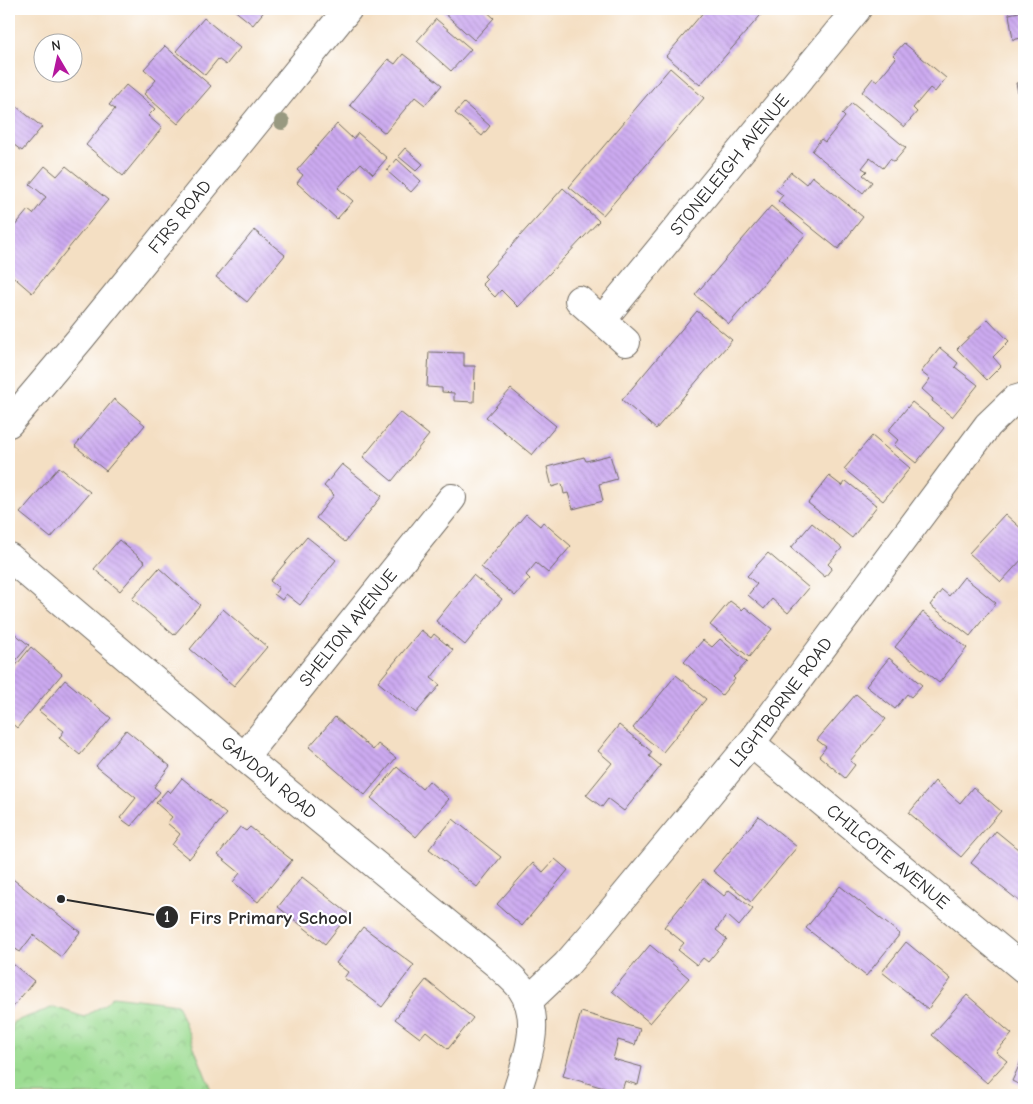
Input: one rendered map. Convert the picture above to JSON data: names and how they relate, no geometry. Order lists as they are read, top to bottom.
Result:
{
  "streets": {
    "street": [
      "STONELEIGH AVENUE",
      "FIRS ROAD",
      "SHELTON AVENUE",
      "LIGHTBORNE ROAD",
      "GAYDON ROAD",
      "CHILCOTE AVENUE"
    ]
  },
  "crossings": [
    ["SHELTON AVENUE", "GAYDON ROAD"],
    ["LIGHTBORNE ROAD", "GAYDON ROAD"],
    ["LIGHTBORNE ROAD", "CHILCOTE AVENUE"]
  ],
  "places": ["Firs Primary School"],
  "north": "top"
}
